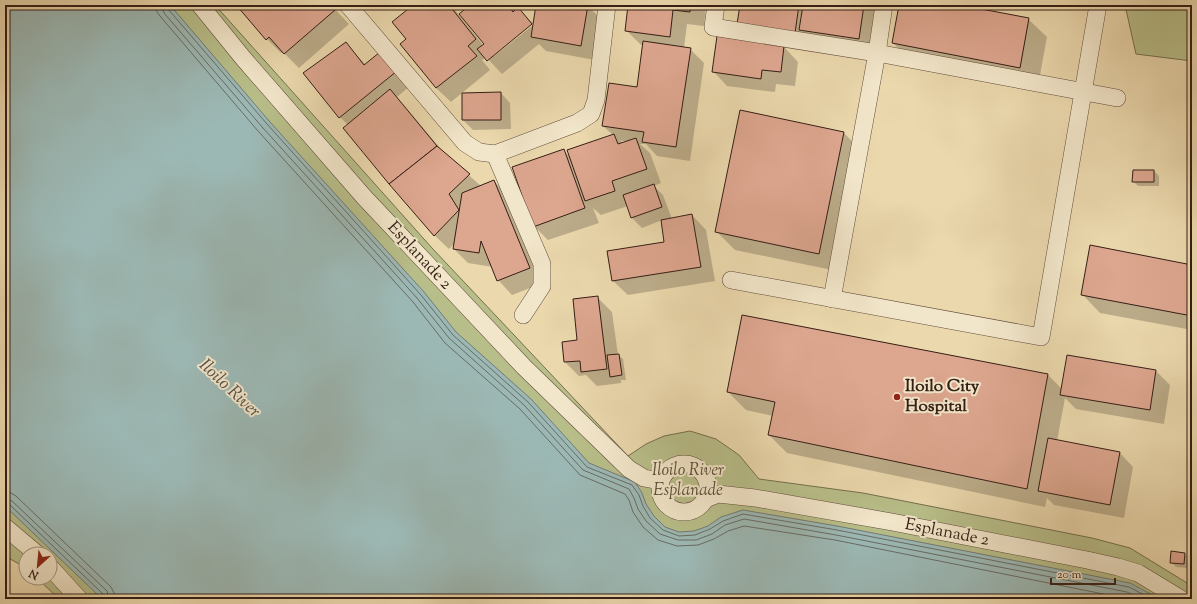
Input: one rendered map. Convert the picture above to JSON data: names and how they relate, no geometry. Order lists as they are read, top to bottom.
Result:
{
  "streets": {
    "street": ["Esplanade 2"]
  },
  "water": ["Iloilo River"],
  "parks": ["Iloilo River Esplanade"],
  "places": ["Iloilo City Hospital"],
  "scale_bar": "20 m",
  "north": "bottom left"
}
